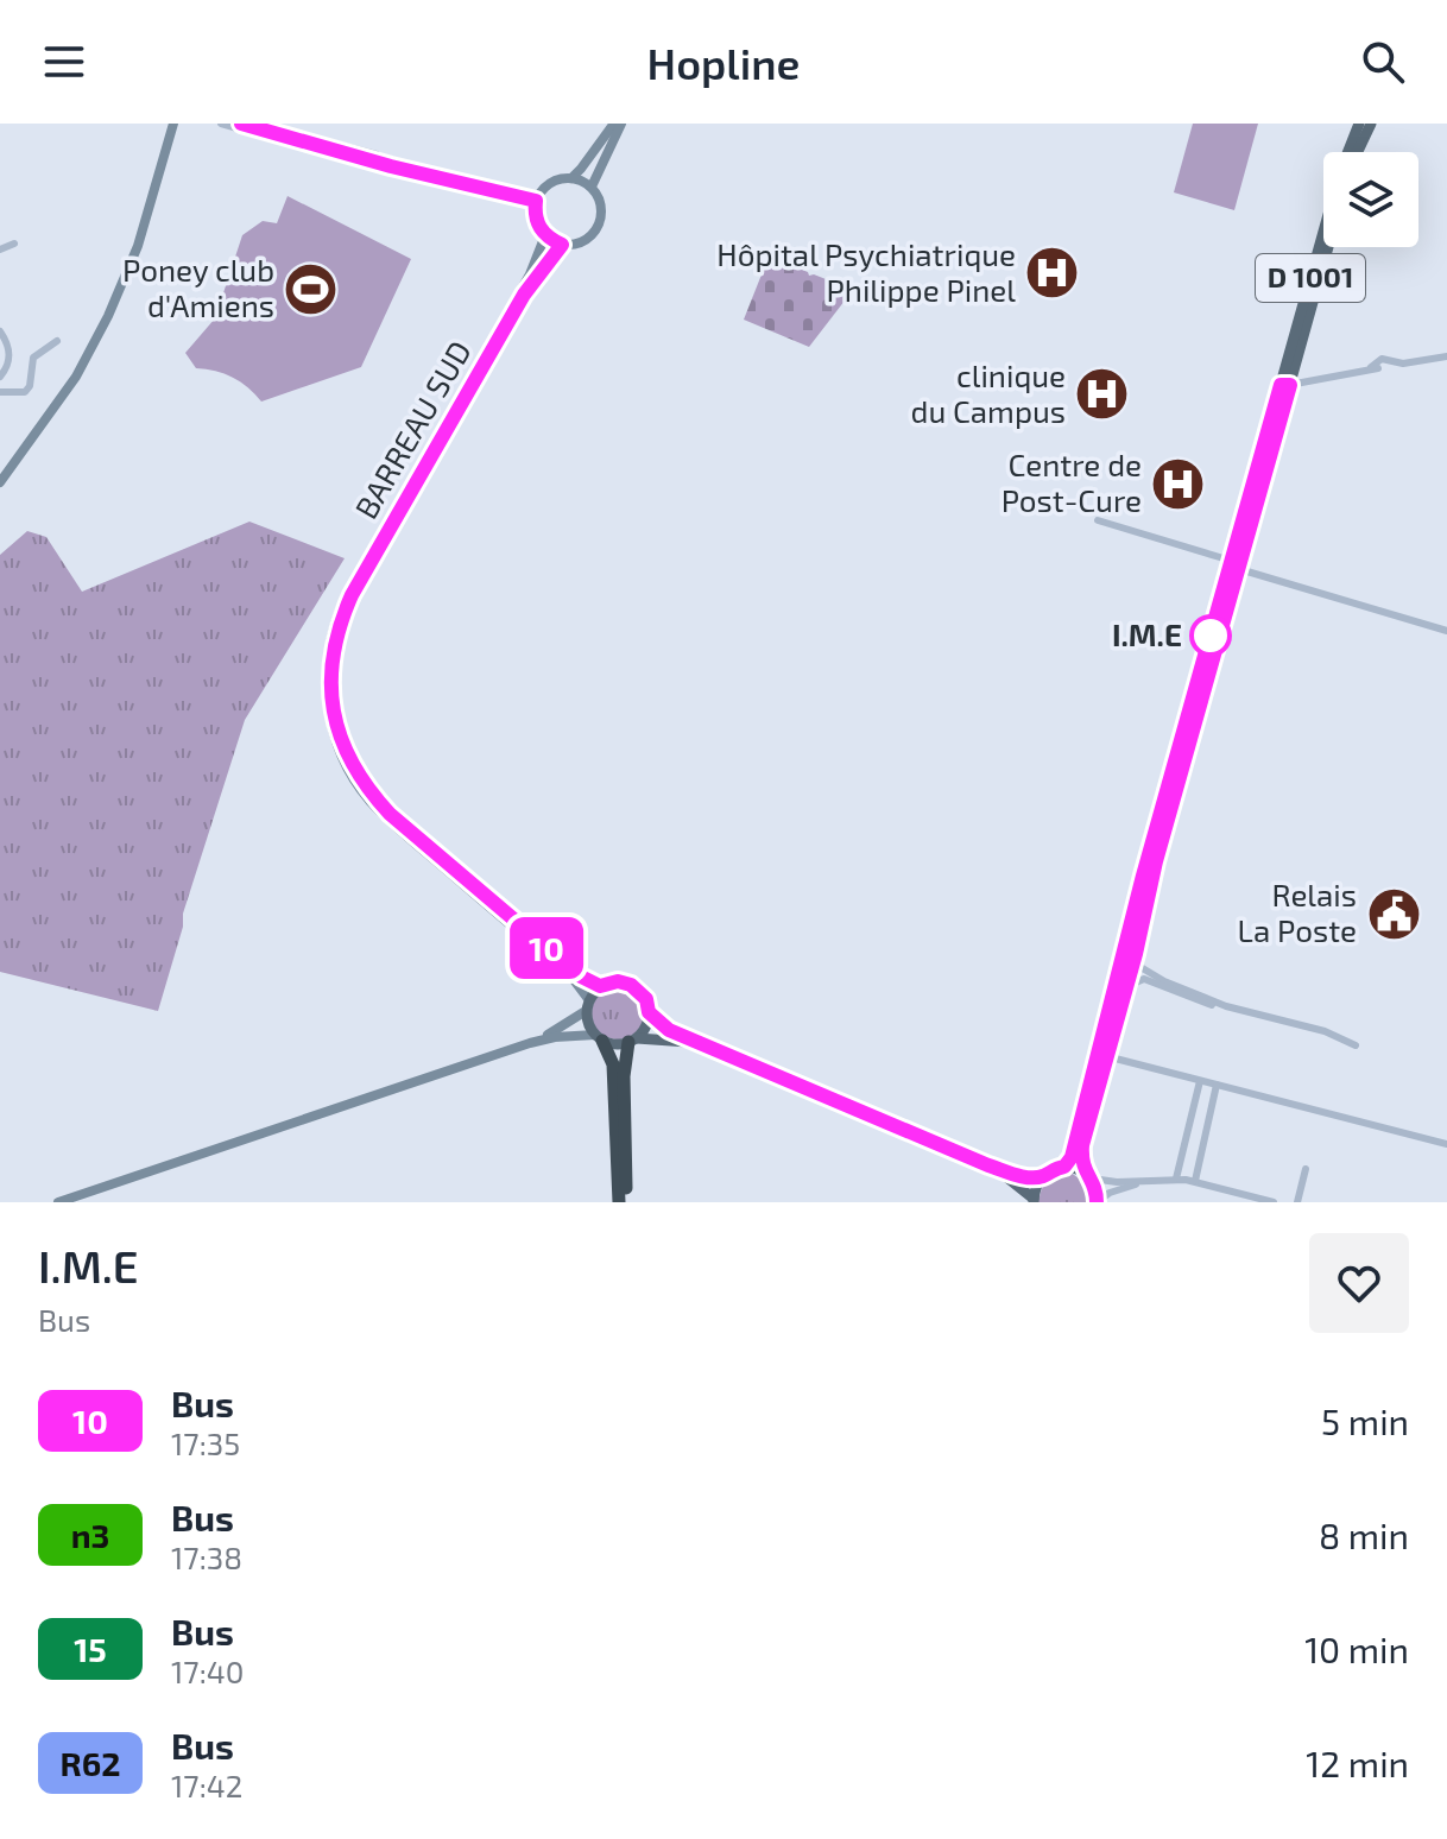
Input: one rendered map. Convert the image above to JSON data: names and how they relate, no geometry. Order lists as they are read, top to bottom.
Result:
{
  "streets": {
    "main road": ["D 1001", "BARREAU SUD"]
  },
  "places": {
    "hospital": ["Hôpital Psychiatrique Philippe Pinel", "clinique du Campus", "Centre de Post-Cure"],
    "sports": ["Poney club d'Amiens"],
    "other": ["I.M.E"],
    "public building": ["Relais La Poste"]
  },
  "lines": ["bus line 10"],
  "page": {
    "header": "Hopline",
    "on_map": "10",
    "heading": ["I.M.E", "Bus"],
    "list": [
      {
        "mark": "10",
        "name": "Bus",
        "note": "17:35",
        "value": "5 min"
      },
      {
        "mark": "n3",
        "name": "Bus",
        "note": "17:38",
        "value": "8 min"
      },
      {
        "mark": "15",
        "name": "Bus",
        "note": "17:40",
        "value": "10 min"
      },
      {
        "mark": "R62",
        "name": "Bus",
        "note": "17:42",
        "value": "12 min"
      }
    ]
  }
}
